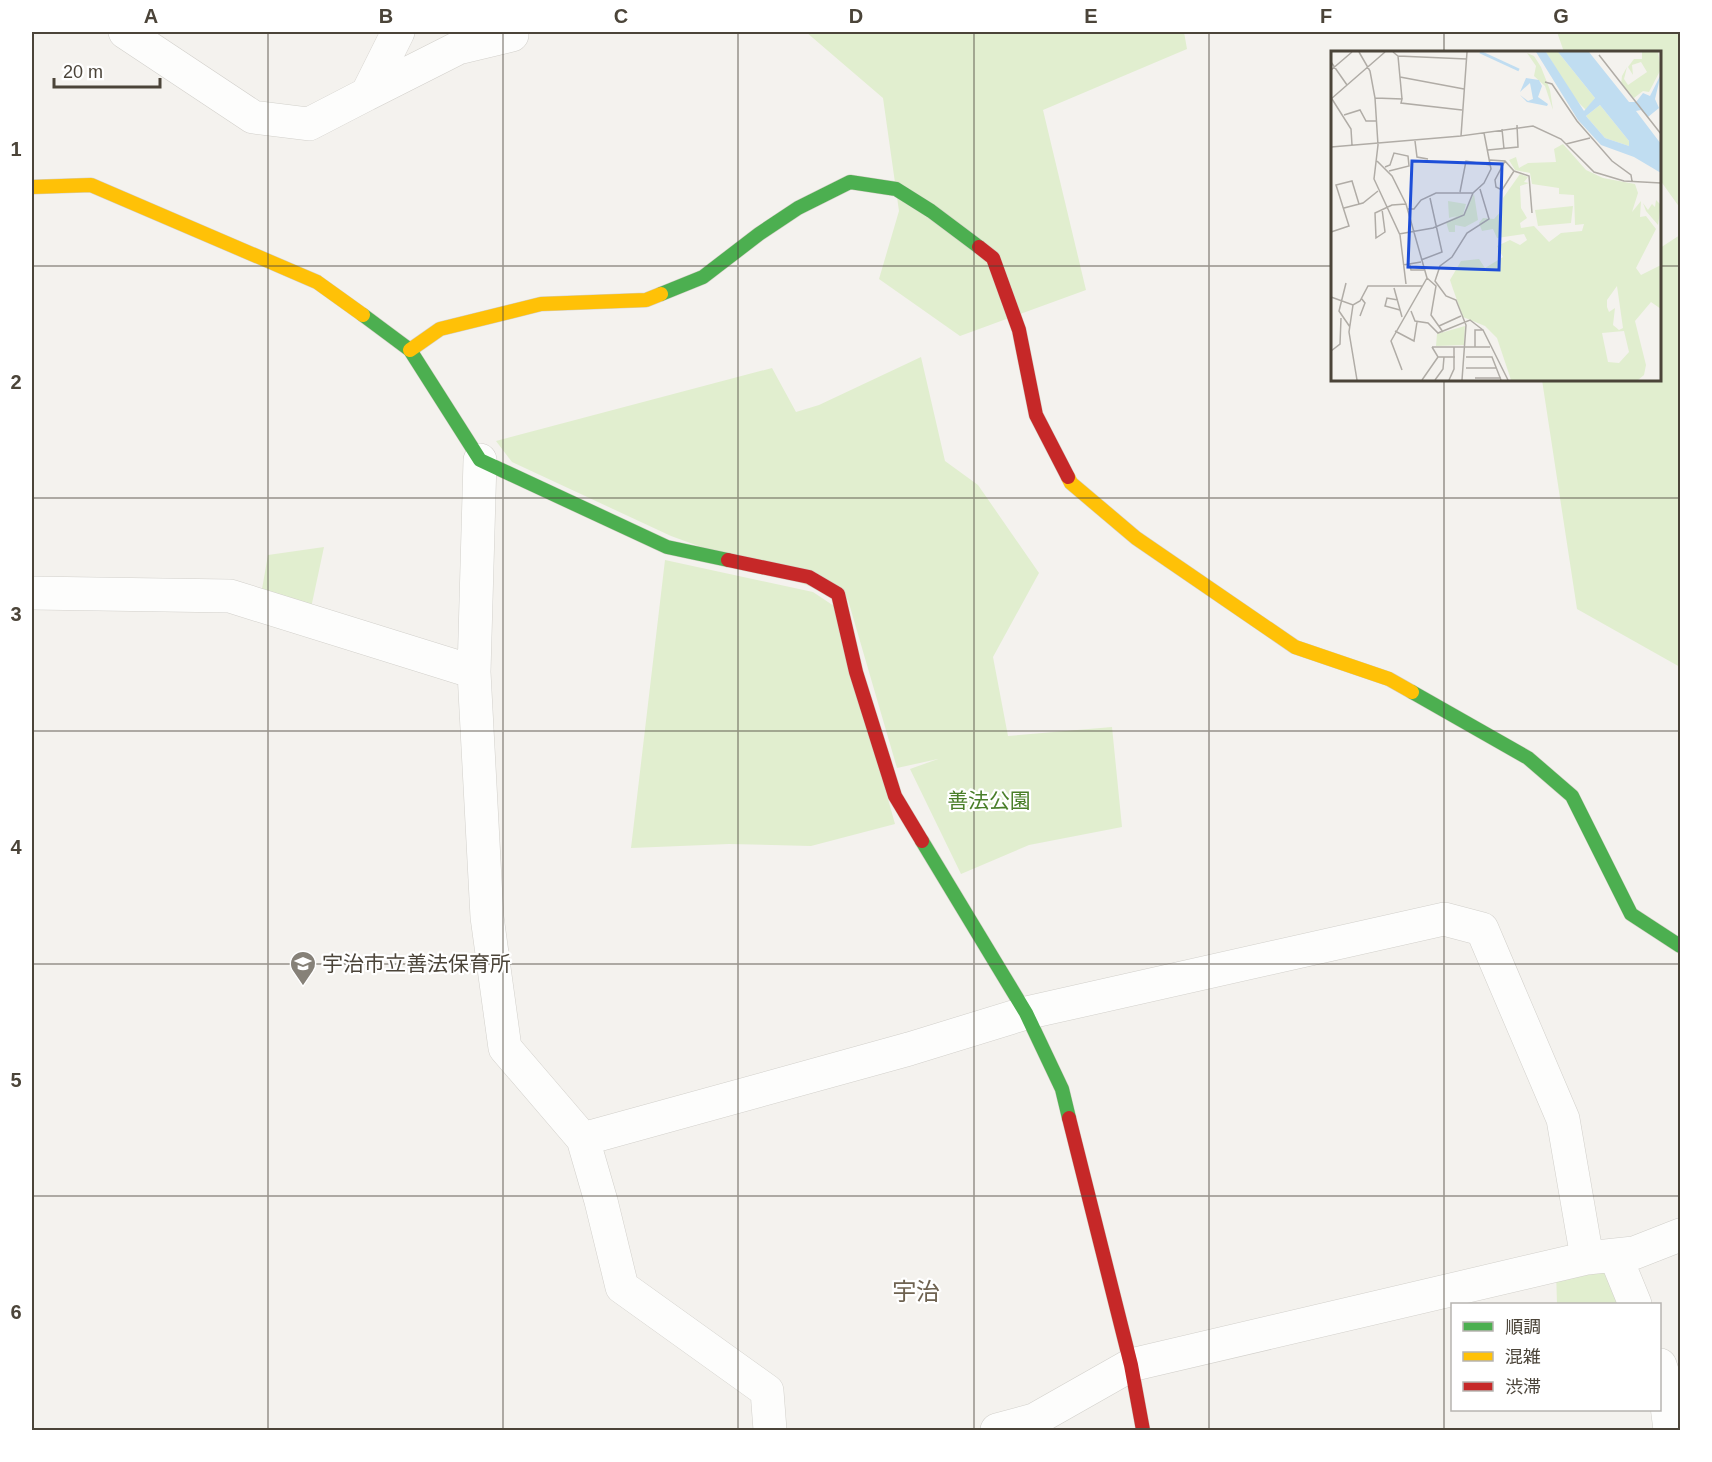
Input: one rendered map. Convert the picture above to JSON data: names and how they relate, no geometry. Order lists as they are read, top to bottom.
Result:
{
  "districts": ["宇治"],
  "parks": ["善法公園"],
  "places": {
    "school or university": ["宇治市立善法保育所"]
  },
  "legend": ["順調", "混雑", "渋滞"],
  "scale_bar": "20 m",
  "grid": {
    "columns": [
      "A",
      "B",
      "C",
      "D",
      "E",
      "F",
      "G"
    ],
    "rows": [
      "1",
      "2",
      "3",
      "4",
      "5",
      "6"
    ]
  }
}
